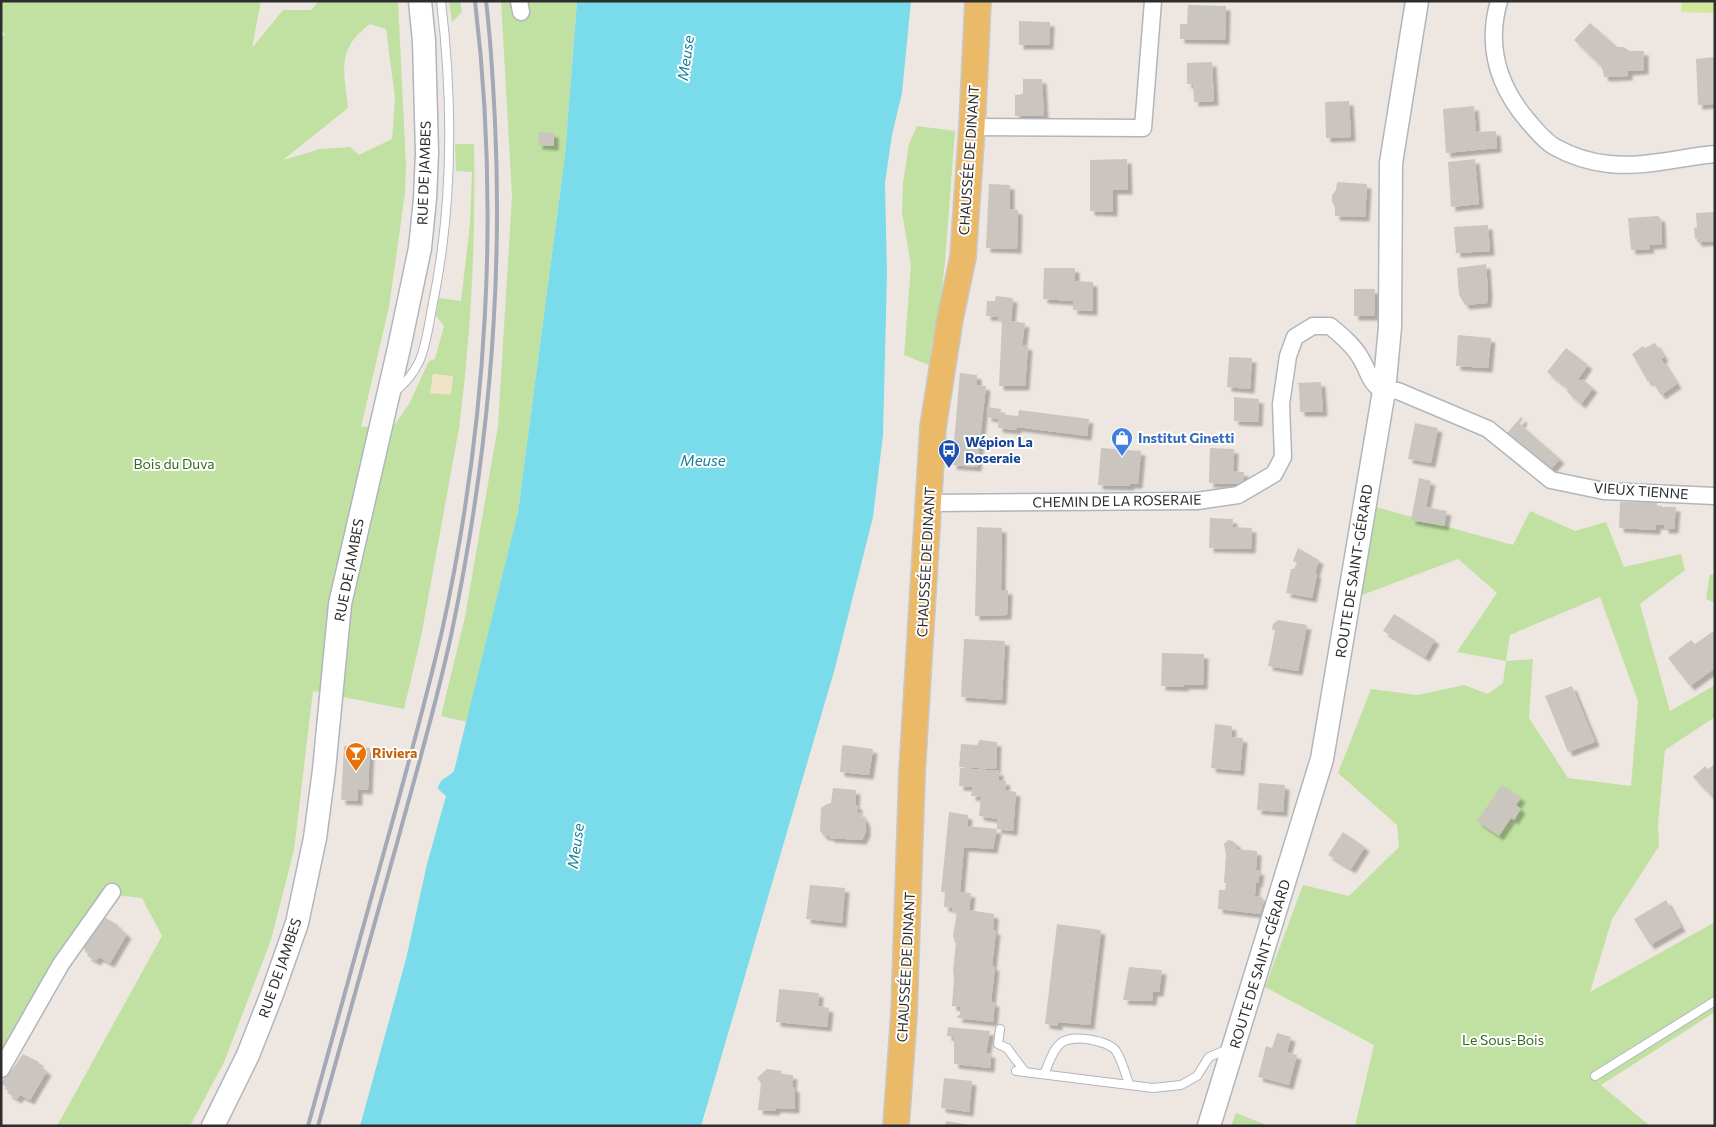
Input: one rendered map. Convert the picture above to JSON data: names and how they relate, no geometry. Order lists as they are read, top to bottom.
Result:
{
  "streets": {
    "main road": ["CHAUSSÉE DE DINANT", "RUE DE JAMBES", "ROUTE DE SAINT-GÉRARD"],
    "street": ["VIEUX TIENNE", "CHEMIN DE LA ROSERAIE"]
  },
  "crossings": [
    ["CHAUSSÉE DE DINANT", "CHEMIN DE LA ROSERAIE"],
    ["VIEUX TIENNE", "CHEMIN DE LA ROSERAIE"],
    ["VIEUX TIENNE", "ROUTE DE SAINT-GÉRARD"],
    ["CHEMIN DE LA ROSERAIE", "ROUTE DE SAINT-GÉRARD"]
  ],
  "water": ["Meuse"],
  "parks": ["Bois du Duva", "Le Sous-Bois"],
  "places": {
    "shop": ["Institut Ginetti"],
    "bus stop": ["Wépion La Roseraie"],
    "bar": ["Riviera"]
  }
}
